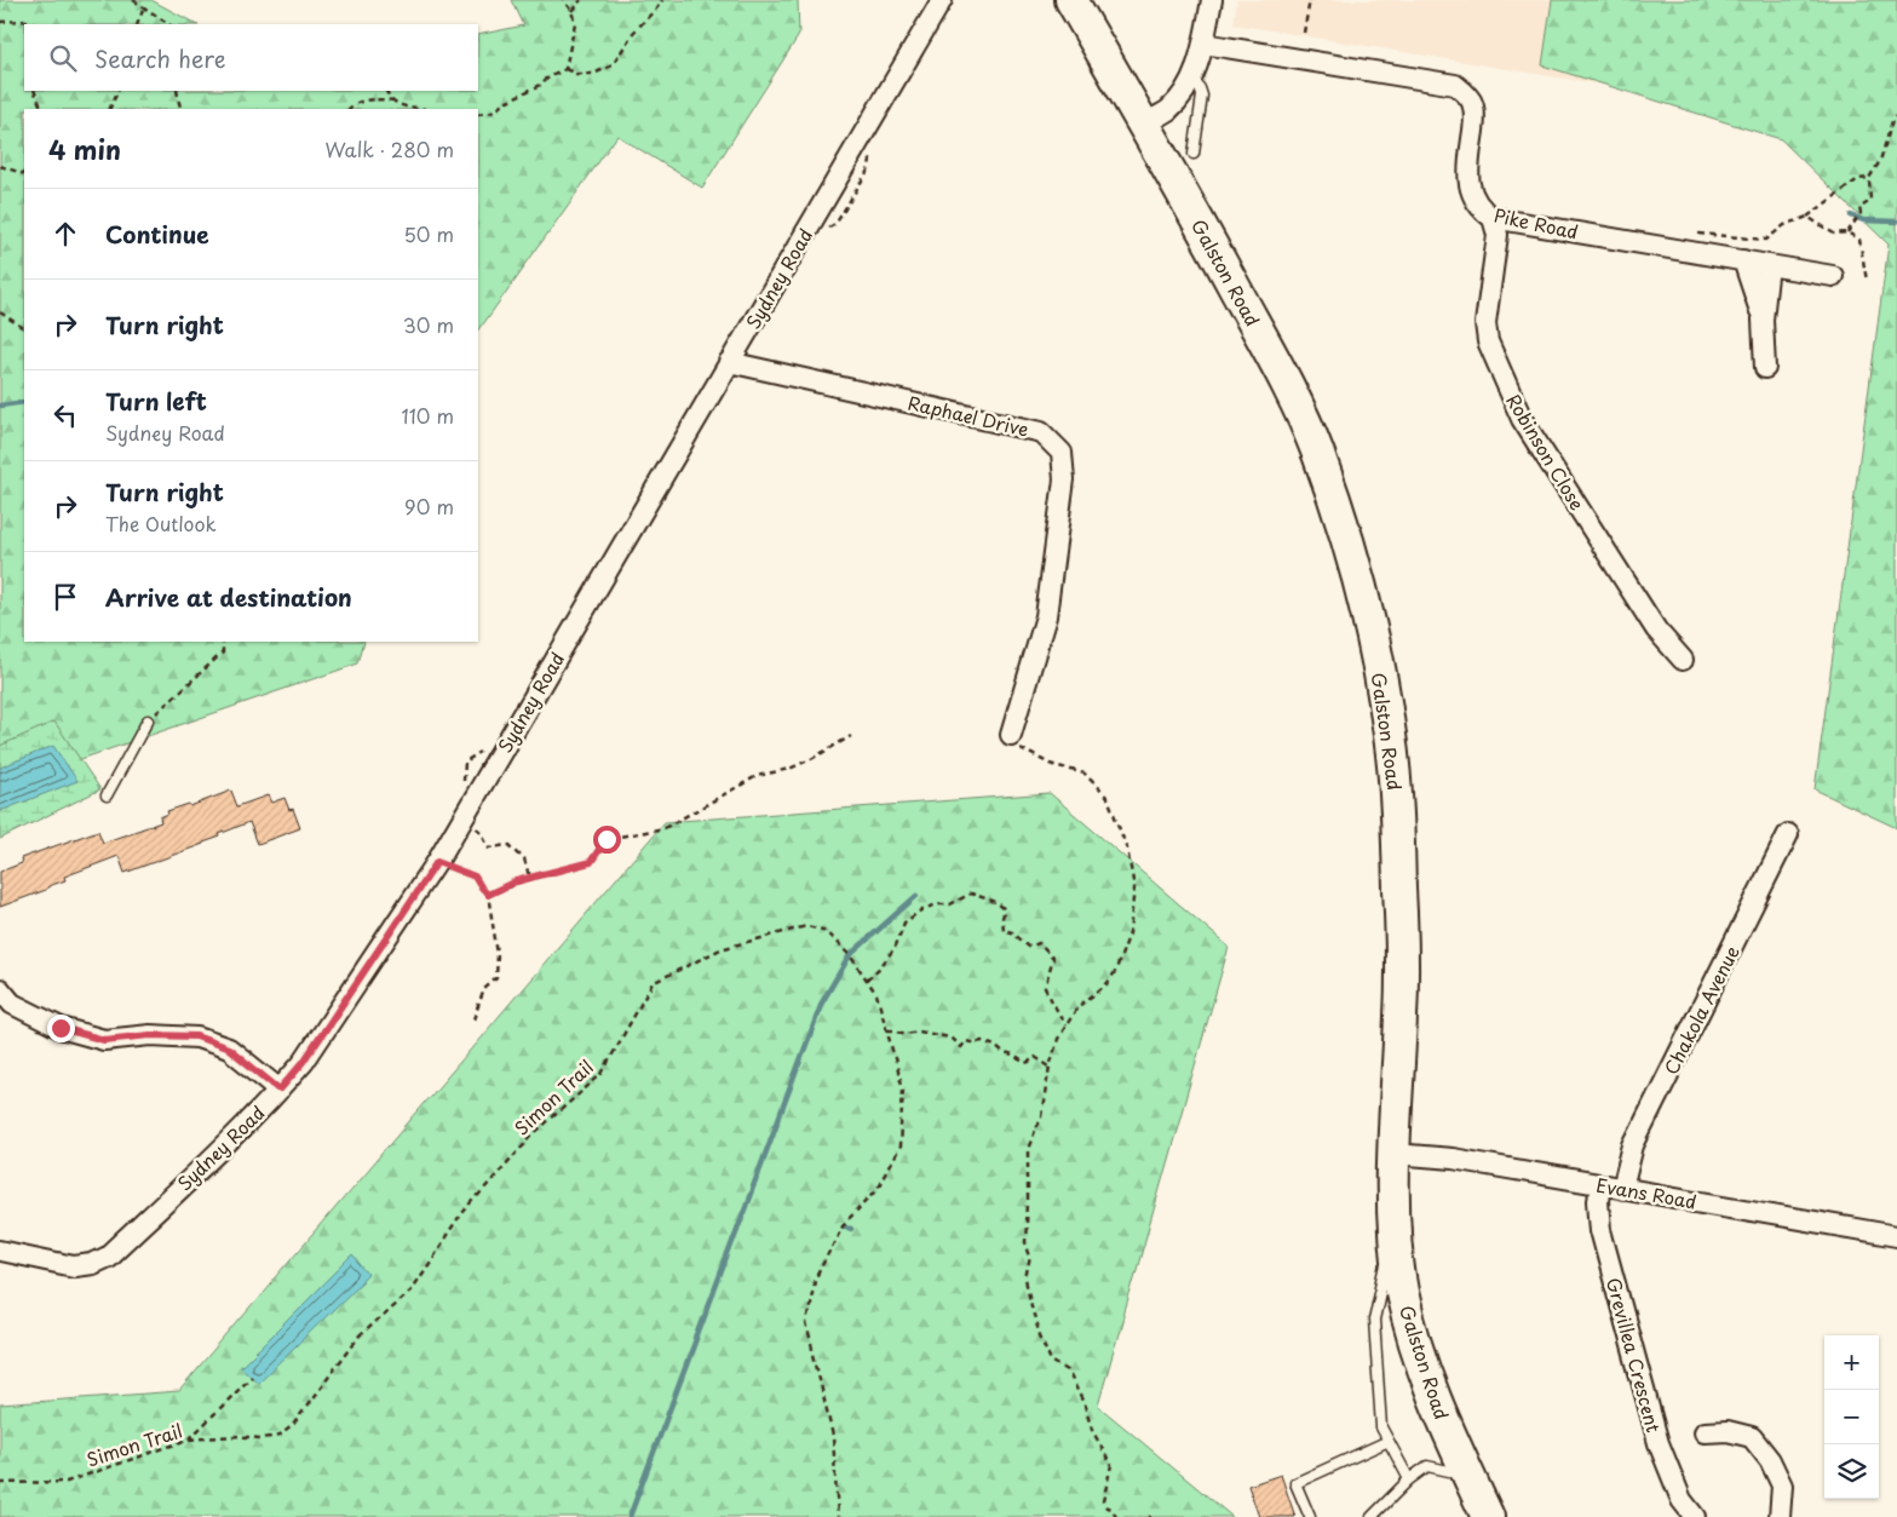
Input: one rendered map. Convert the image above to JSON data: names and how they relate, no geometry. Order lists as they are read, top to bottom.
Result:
{
  "streets": {
    "main road": ["Galston Road"],
    "street": [
      "Pike Road",
      "Sydney Road",
      "Raphael Drive",
      "Robinson Close",
      "Chakola Avenue",
      "Evans Road",
      "Grevillea Crescent"
    ],
    "path": ["Simon Trail"]
  },
  "crossings": [
    ["Pike Road", "Robinson Close"],
    ["Galston Road", "Evans Road"],
    ["Sydney Road", "Raphael Drive"],
    ["Chakola Avenue", "Evans Road"],
    ["Evans Road", "Grevillea Crescent"]
  ],
  "page": {
    "search": "Search here",
    "heading": ["4 min", "Walk · 280 m"],
    "list": [
      ["Continue", "50 m"],
      ["Turn right", "30 m"],
      ["Turn left", "Sydney Road", "110 m"],
      ["Turn right", "The Outlook", "90 m"],
      "Arrive at destination"
    ],
    "map_buttons": ["+", "−"]
  }
}
